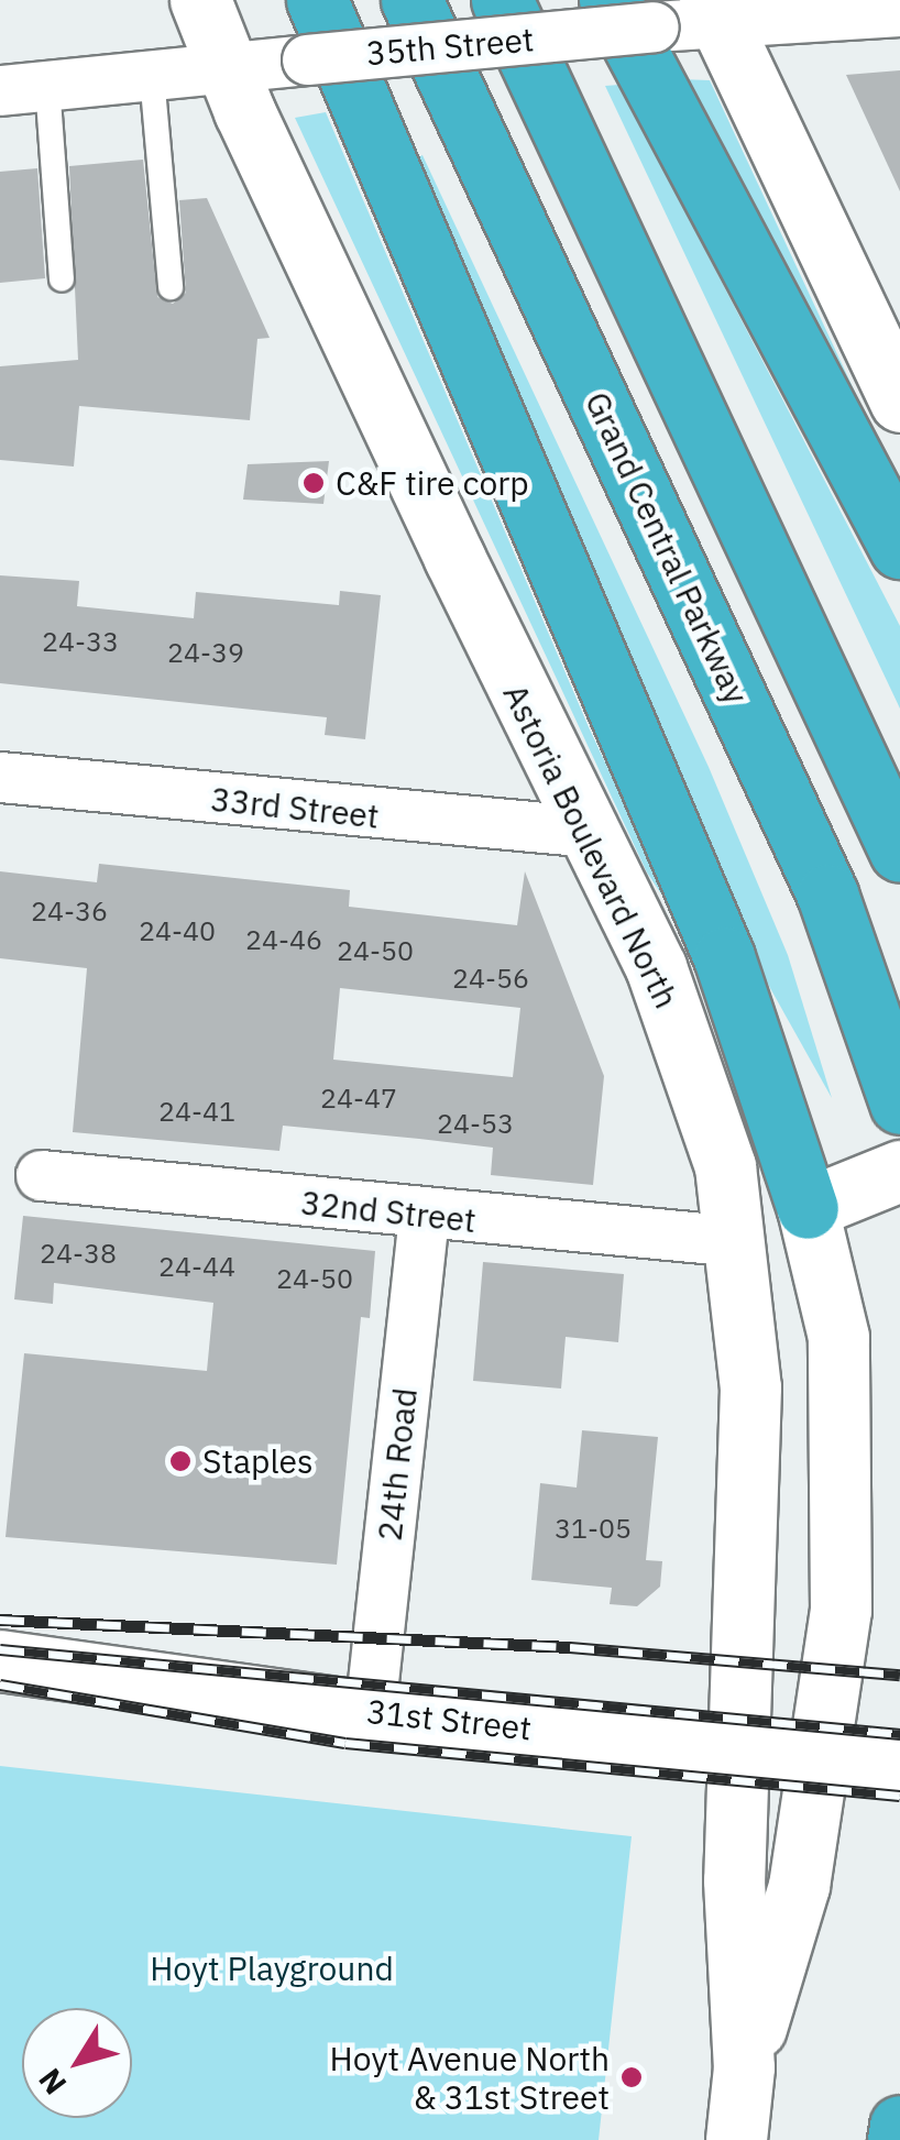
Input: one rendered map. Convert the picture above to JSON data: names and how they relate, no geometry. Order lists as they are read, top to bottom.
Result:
{
  "streets": {
    "highway": ["Grand Central Parkway"],
    "main road": ["Astoria Boulevard North", "31st Street"],
    "street": [
      "35th Street",
      "33rd Street",
      "32nd Street",
      "24th Road"
    ]
  },
  "crossings": [
    ["35th Street", "Astoria Boulevard North"],
    ["33rd Street", "Astoria Boulevard North"],
    ["Astoria Boulevard North", "32nd Street"],
    ["Astoria Boulevard North", "31st Street"],
    ["32nd Street", "24th Road"],
    ["24th Road", "31st Street"]
  ],
  "parks": ["Hoyt Playground"],
  "places": ["C&F tire corp", "Staples", "Hoyt Avenue North & 31st Street"],
  "house_numbers": [
    "24-33",
    "24-39",
    "24-36",
    "24-40",
    "24-46",
    "24-50",
    "24-56",
    "24-47",
    "24-41",
    "24-53",
    "24-38",
    "24-44",
    "24-50",
    "31-05"
  ],
  "north": "bottom left"
}
